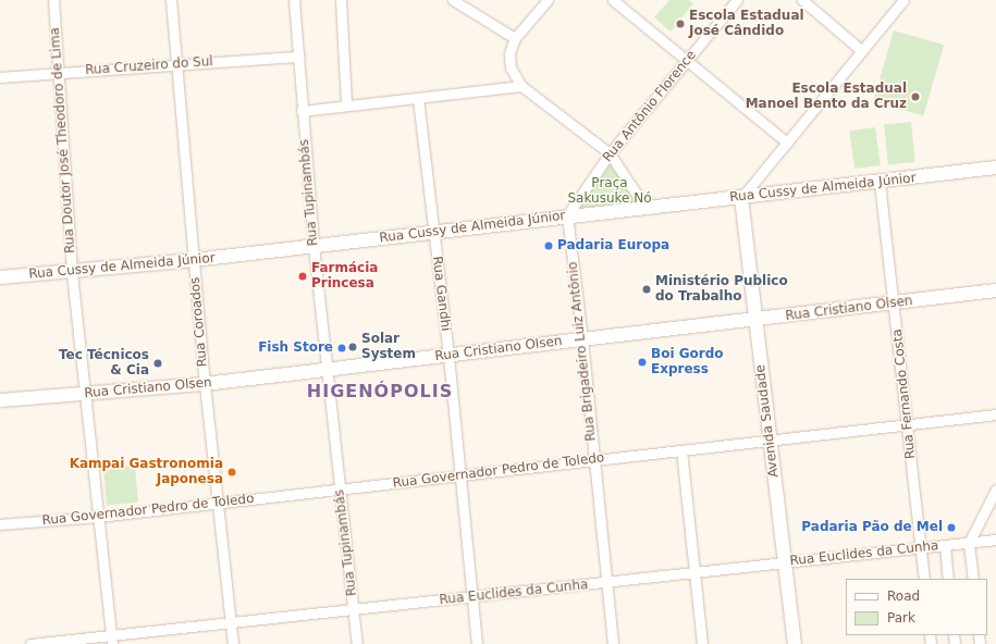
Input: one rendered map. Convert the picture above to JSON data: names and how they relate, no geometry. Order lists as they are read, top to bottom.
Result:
{
  "streets": {
    "street": [
      "Rua Cruzeiro do Sul",
      "Rua Antônio Florence",
      "Rua Doutor José Theodoro de Lima",
      "Rua Cussy de Almeida Júnior",
      "Rua Tupinambás",
      "Rua Gandhi",
      "Rua Cristiano Olsen",
      "Rua Coroados",
      "Rua Brigadeiro Luiz Antônio",
      "Rua Fernando Costa",
      "Avenida Saudade",
      "Rua Governador Pedro de Toledo",
      "Rua Euclides da Cunha"
    ]
  },
  "crossings": [
    ["Rua Cruzeiro do Sul", "Rua Doutor José Theodoro de Lima"],
    ["Rua Cruzeiro do Sul", "Rua Tupinambás"],
    ["Rua Cruzeiro do Sul", "Rua Coroados"],
    ["Rua Antônio Florence", "Rua Cussy de Almeida Júnior"],
    ["Rua Antônio Florence", "Rua Brigadeiro Luiz Antônio"],
    ["Rua Doutor José Theodoro de Lima", "Rua Cussy de Almeida Júnior"],
    ["Rua Doutor José Theodoro de Lima", "Rua Cristiano Olsen"],
    ["Rua Doutor José Theodoro de Lima", "Rua Governador Pedro de Toledo"],
    ["Rua Doutor José Theodoro de Lima", "Rua Euclides da Cunha"],
    ["Rua Cussy de Almeida Júnior", "Rua Tupinambás"],
    ["Rua Cussy de Almeida Júnior", "Rua Gandhi"],
    ["Rua Cussy de Almeida Júnior", "Rua Coroados"],
    ["Rua Cussy de Almeida Júnior", "Rua Brigadeiro Luiz Antônio"],
    ["Rua Cussy de Almeida Júnior", "Rua Fernando Costa"],
    ["Rua Cussy de Almeida Júnior", "Avenida Saudade"],
    ["Rua Tupinambás", "Rua Cristiano Olsen"],
    ["Rua Tupinambás", "Rua Governador Pedro de Toledo"],
    ["Rua Tupinambás", "Rua Euclides da Cunha"],
    ["Rua Gandhi", "Rua Cristiano Olsen"],
    ["Rua Gandhi", "Rua Governador Pedro de Toledo"],
    ["Rua Gandhi", "Rua Euclides da Cunha"],
    ["Rua Cristiano Olsen", "Rua Coroados"],
    ["Rua Cristiano Olsen", "Rua Brigadeiro Luiz Antônio"],
    ["Rua Cristiano Olsen", "Rua Fernando Costa"],
    ["Rua Cristiano Olsen", "Avenida Saudade"],
    ["Rua Coroados", "Rua Governador Pedro de Toledo"],
    ["Rua Coroados", "Rua Euclides da Cunha"],
    ["Rua Brigadeiro Luiz Antônio", "Rua Governador Pedro de Toledo"],
    ["Rua Brigadeiro Luiz Antônio", "Rua Euclides da Cunha"],
    ["Rua Fernando Costa", "Rua Governador Pedro de Toledo"],
    ["Rua Fernando Costa", "Rua Euclides da Cunha"],
    ["Avenida Saudade", "Rua Governador Pedro de Toledo"],
    ["Avenida Saudade", "Rua Euclides da Cunha"]
  ],
  "districts": ["HIGENÓPOLIS"],
  "parks": ["Praça Sakusuke Nó"],
  "places": [
    "Escola Estadual José Cândido",
    "Escola Estadual Manoel Bento da Cruz",
    "Padaria Europa",
    "Farmácia Princesa",
    "Ministério Publico do Trabalho",
    "Solar System",
    "Fish Store",
    "Boi Gordo Express",
    "Tec Técnicos & Cia",
    "Kampai Gastronomia Japonesa",
    "Padaria Pão de Mel"
  ],
  "legend": ["Road", "Park"]
}
